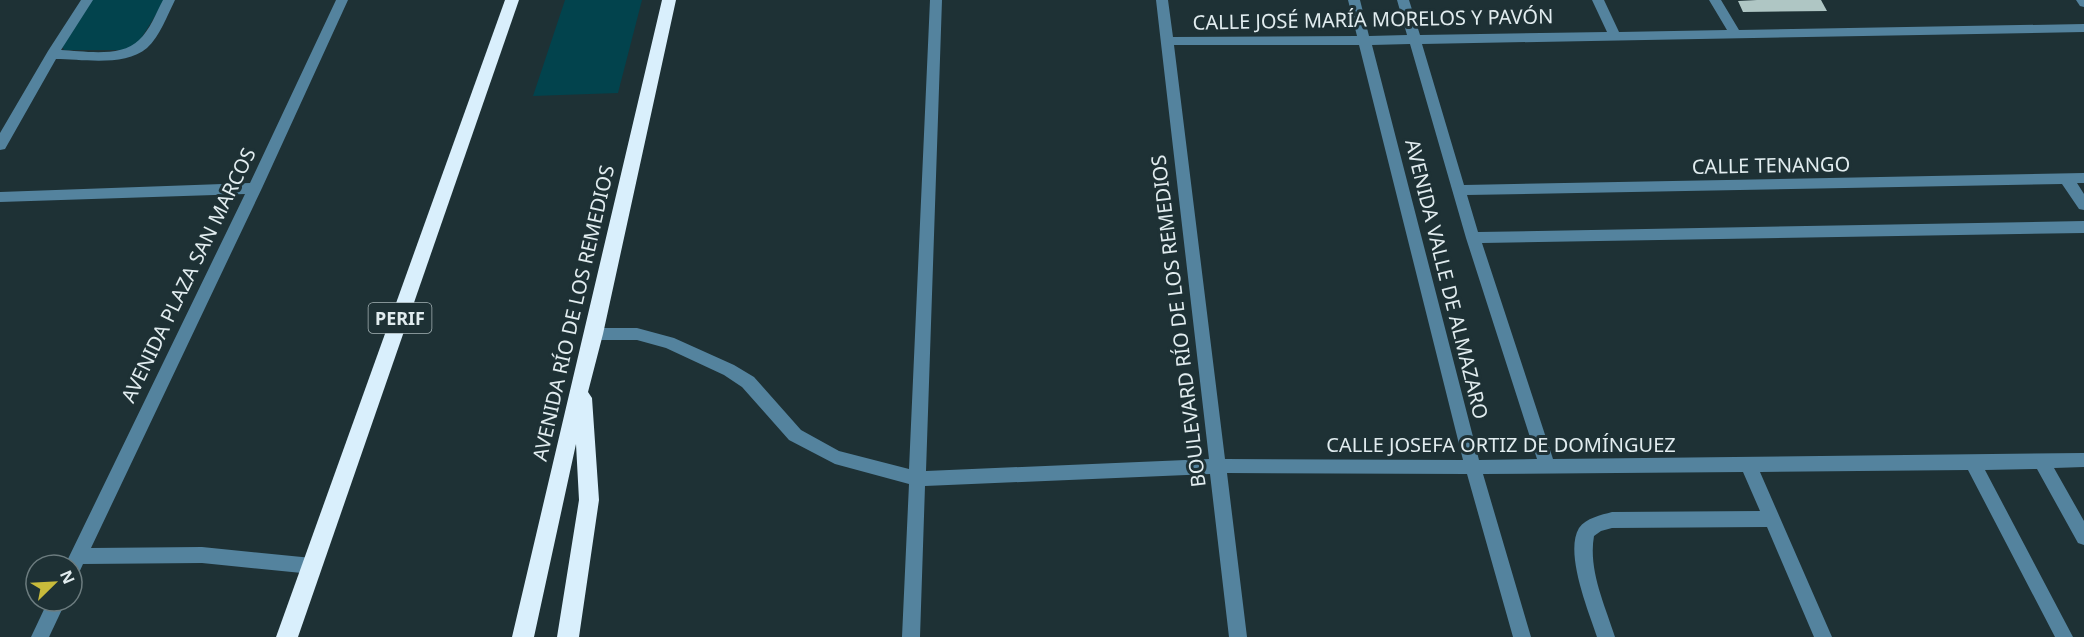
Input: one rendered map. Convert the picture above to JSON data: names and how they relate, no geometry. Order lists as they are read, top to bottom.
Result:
{
  "streets": {
    "highway": ["AVENIDA RÍO DE LOS REMEDIOS", "PERIF"],
    "street": [
      "CALLE JOSÉ MARÍA MORELOS Y PAVÓN",
      "CALLE TENANGO",
      "AVENIDA PLAZA SAN MARCOS",
      "AVENIDA VALLE DE ALMAZARO",
      "BOULEVARD RÍO DE LOS REMEDIOS",
      "CALLE JOSEFA ORTIZ DE DOMÍNGUEZ"
    ]
  },
  "crossings": [
    ["CALLE JOSÉ MARÍA MORELOS Y PAVÓN", "AVENIDA VALLE DE ALMAZARO"],
    ["CALLE JOSÉ MARÍA MORELOS Y PAVÓN", "BOULEVARD RÍO DE LOS REMEDIOS"],
    ["CALLE TENANGO", "AVENIDA VALLE DE ALMAZARO"],
    ["AVENIDA VALLE DE ALMAZARO", "CALLE JOSEFA ORTIZ DE DOMÍNGUEZ"],
    ["AVENIDA RÍO DE LOS REMEDIOS", "CALLE JOSEFA ORTIZ DE DOMÍNGUEZ"],
    ["BOULEVARD RÍO DE LOS REMEDIOS", "CALLE JOSEFA ORTIZ DE DOMÍNGUEZ"]
  ],
  "north": "top right"
}
